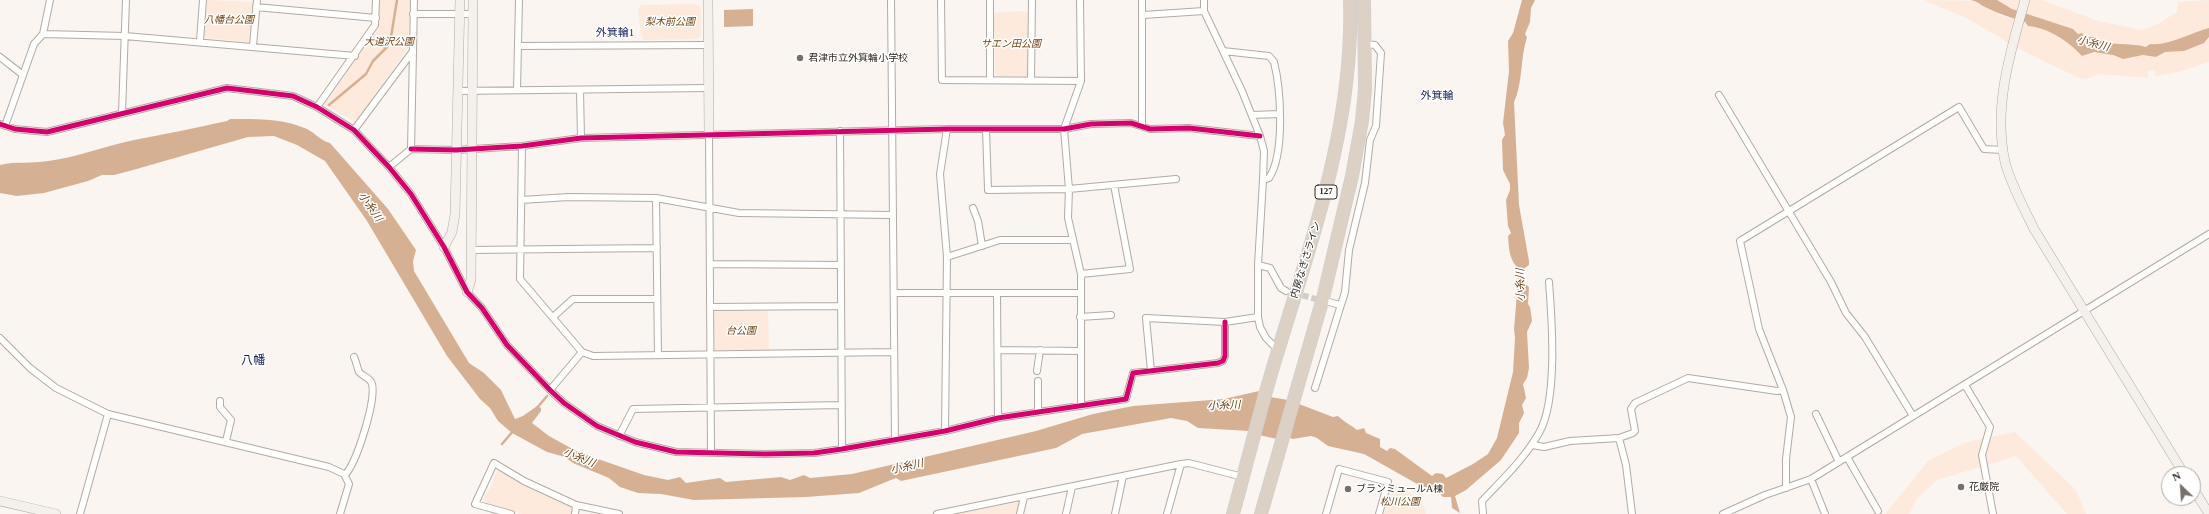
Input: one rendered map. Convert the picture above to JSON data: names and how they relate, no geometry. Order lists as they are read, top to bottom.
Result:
{
  "streets": {
    "highway": ["127", "内房なぎさライン"]
  },
  "districts": ["外箕輪1", "外箕輪", "八幡"],
  "water": ["小糸川"],
  "parks": [
    "八幡台公園",
    "梨木前公園",
    "大道沢公園",
    "サエン田公園",
    "台公園",
    "松川公園"
  ],
  "places": ["君津市立外箕輪小学校", "花厳院", "ブランミュールA棟"],
  "north": "top left"
}
